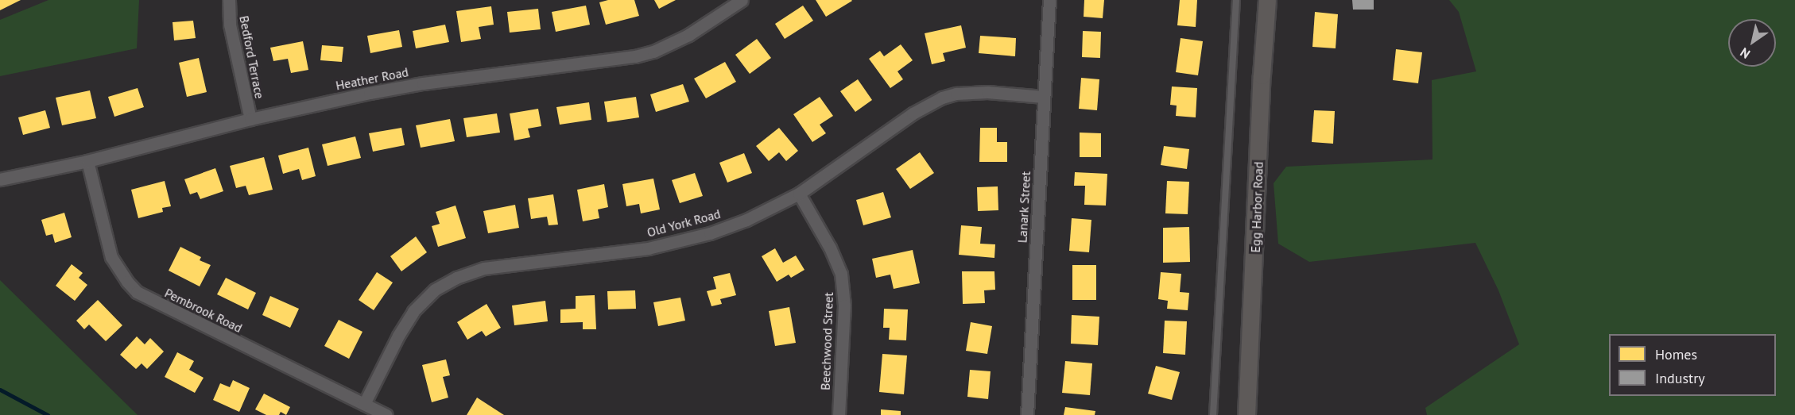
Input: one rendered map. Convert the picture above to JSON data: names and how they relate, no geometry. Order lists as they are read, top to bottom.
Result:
{
  "streets": {
    "main road": ["Egg Harbor Road"],
    "street": [
      "Bedford Terrace",
      "Heather Road",
      "Lanark Street",
      "Old York Road",
      "Pembrook Road",
      "Beechwood Street"
    ]
  },
  "crossings": [
    ["Bedford Terrace", "Heather Road"],
    ["Heather Road", "Pembrook Road"],
    ["Lanark Street", "Old York Road"],
    ["Old York Road", "Pembrook Road"],
    ["Old York Road", "Beechwood Street"]
  ],
  "legend": ["Homes", "Industry"],
  "north": "bottom left"
}
